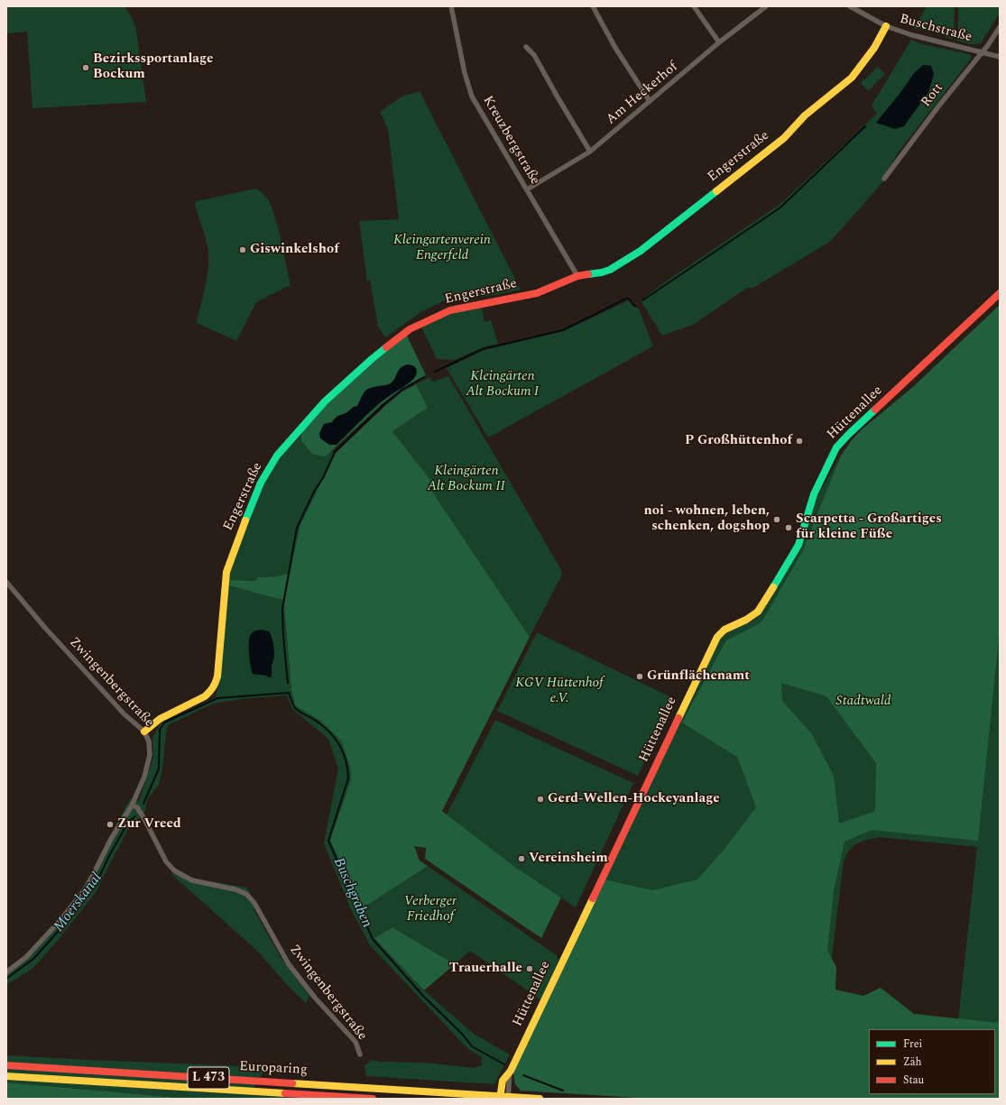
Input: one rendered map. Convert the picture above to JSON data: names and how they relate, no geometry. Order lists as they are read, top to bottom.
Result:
{
  "streets": {
    "street": [
      "Buschstraße",
      "Am Heckerhof",
      "Rott",
      "Kreuzbergstraße",
      "Engerstraße",
      "Hüttenallee",
      "Zwingenbergstraße",
      "Europaring",
      "L 473"
    ]
  },
  "crossings": [
    ["Buschstraße", "Rott"],
    ["Buschstraße", "Engerstraße"],
    ["Am Heckerhof", "Kreuzbergstraße"],
    ["Kreuzbergstraße", "Engerstraße"],
    ["Engerstraße", "Zwingenbergstraße"],
    ["Hüttenallee", "Europaring"]
  ],
  "water": ["Buschgraben", "Moerskanal"],
  "parks": [
    "Kleingartenverein Engerfeld",
    "Kleingärten Alt Bockum I",
    "Kleingärten Alt Bockum II",
    "KGV Hüttenhof e.V.",
    "Stadtwald",
    "Verberger Friedhof"
  ],
  "places": [
    "Bezirkssportanlage Bockum",
    "Giswinkelshof",
    "P Großhüttenhof",
    "noi - wohnen, leben, schenken, dogshop",
    "Scarpetta - Großartiges für kleine Füße",
    "Grünflächenamt",
    "Gerd-Wellen-Hockeyanlage",
    "Zur Vreed",
    "Vereinsheim",
    "Trauerhalle"
  ],
  "legend": ["Frei", "Zäh", "Stau"]
}
